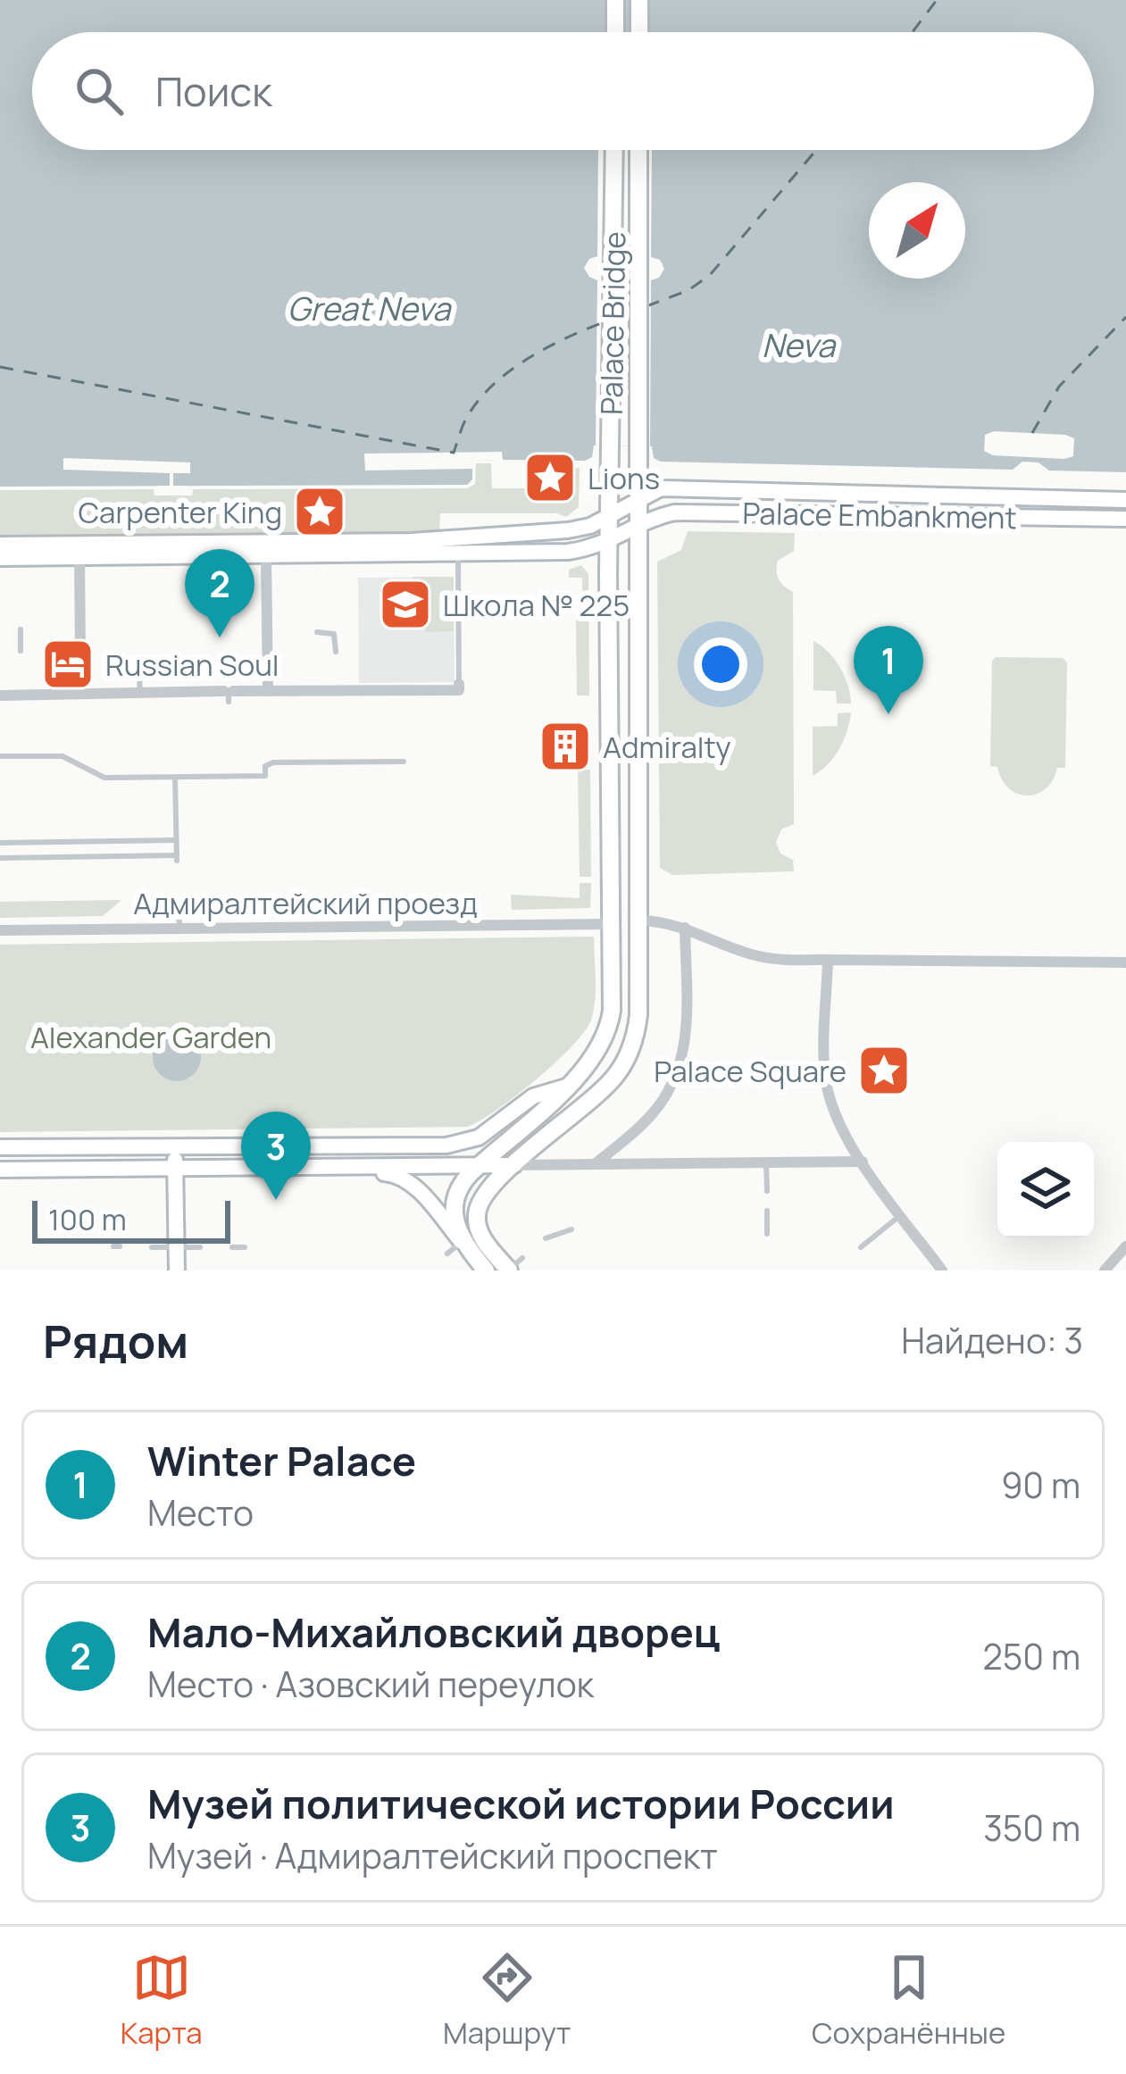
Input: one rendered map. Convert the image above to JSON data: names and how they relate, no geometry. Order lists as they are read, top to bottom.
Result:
{
  "streets": {
    "main road": ["Palace Bridge", "Palace Embankment"],
    "street": ["Адмиралтейский проезд"]
  },
  "crossings": [
    ["Palace Bridge", "Palace Embankment"],
    ["Palace Bridge", "Адмиралтейский проезд"]
  ],
  "water": ["Great Neva", "Neva"],
  "parks": ["Alexander Garden"],
  "places": {
    "place": ["Lions", "Carpenter King", "Palace Square"],
    "school or university": ["Школа № 225"],
    "hotel": ["Russian Soul"],
    "building": ["Admiralty"]
  },
  "scale_bar": "100 m",
  "north": "top right",
  "page": {
    "search": "Поиск",
    "pins": ["2", "1", "3"],
    "scale": "100 m",
    "heading": ["Рядом", "Найдено: 3"],
    "list": [
      {
        "mark": "1",
        "name": "Winter Palace",
        "note": "Место",
        "value": "90 m"
      },
      {
        "mark": "2",
        "name": "Мало-Михайловский дворец",
        "note": "Место · Азовский переулок",
        "value": "250 m"
      },
      {
        "mark": "3",
        "name": "Музей политической истории России",
        "note": "Музей · Адмиралтейский проспект",
        "value": "350 m"
      }
    ],
    "nav": ["Карта", "Маршрут", "Сохранённые"]
  }
}
